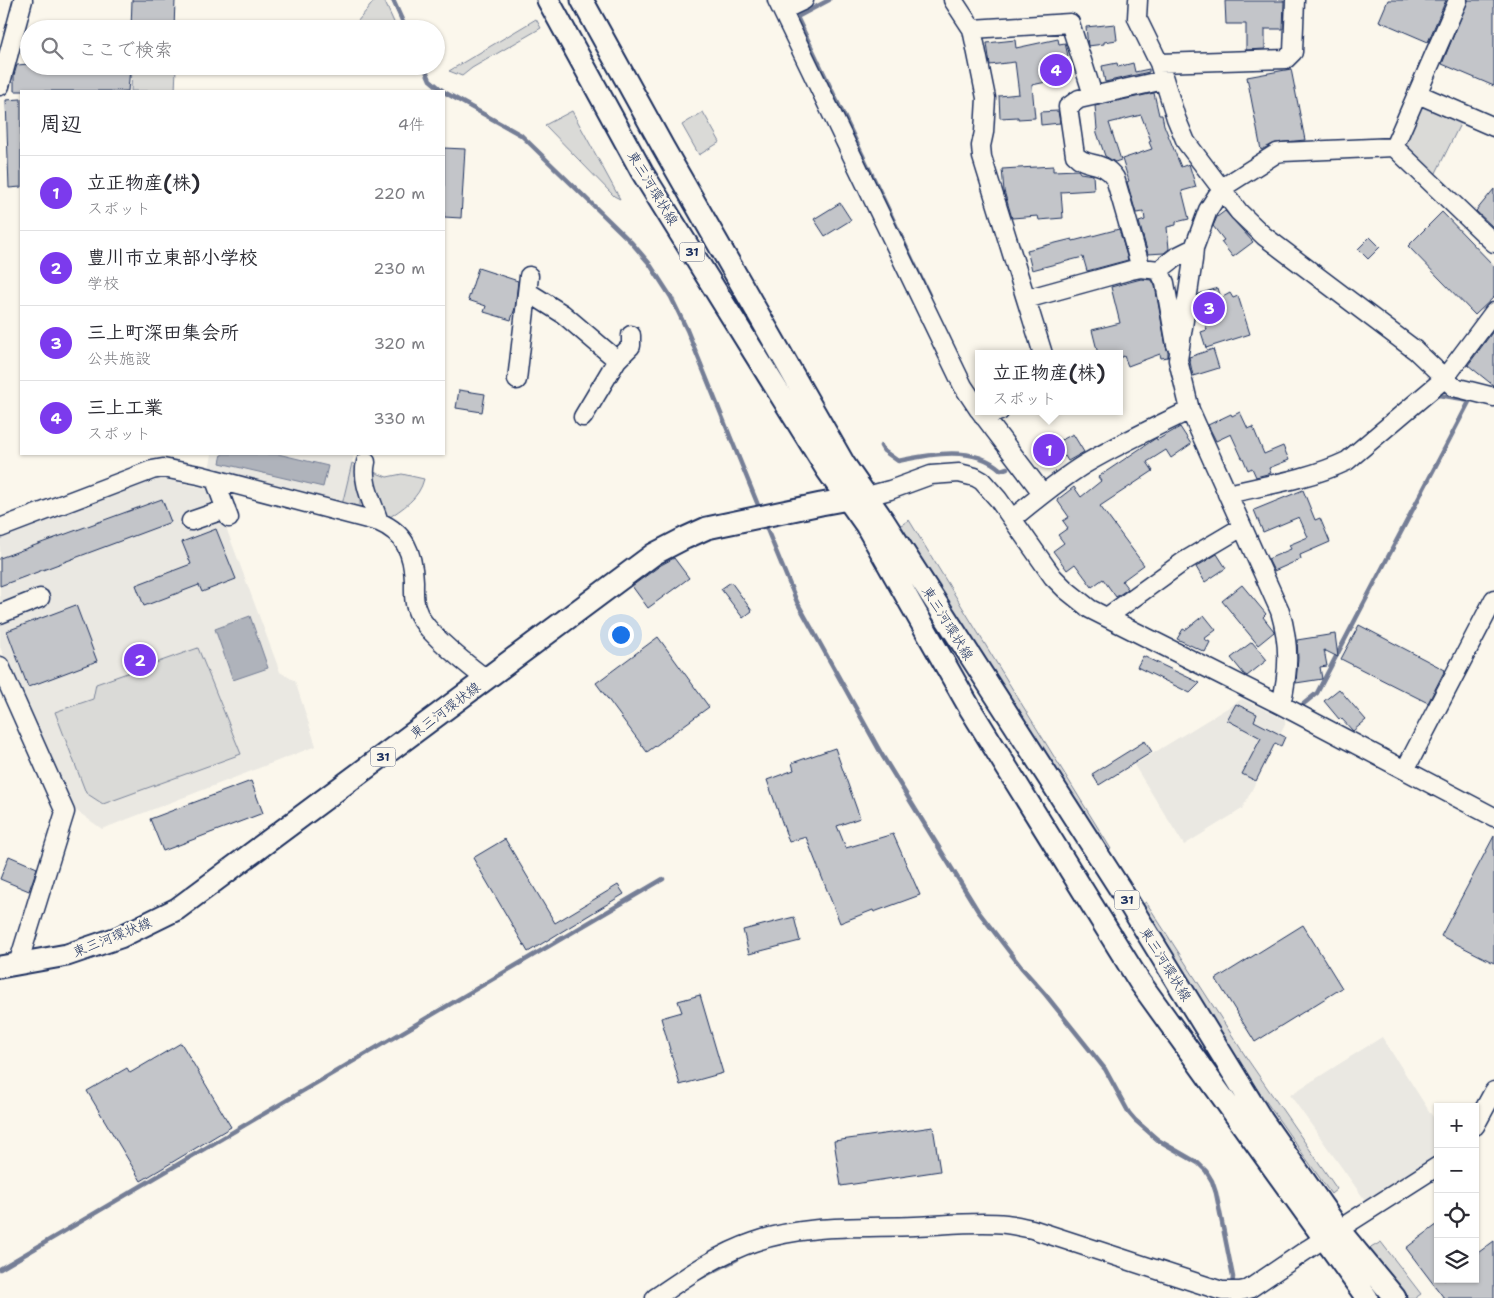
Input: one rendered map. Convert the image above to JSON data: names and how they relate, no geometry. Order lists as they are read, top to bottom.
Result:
{
  "streets": {
    "main road": ["東三河環状線", "31"]
  },
  "page": {
    "search": "ここで検索",
    "pins": [
      "4",
      "3",
      "1",
      "2"
    ],
    "heading": ["周辺", "4件"],
    "list": [
      {
        "mark": "1",
        "name": "立正物産(株)",
        "note": "スポット",
        "value": "220 m"
      },
      {
        "mark": "2",
        "name": "豊川市立東部小学校",
        "note": "学校",
        "value": "230 m"
      },
      {
        "mark": "3",
        "name": "三上町深田集会所",
        "note": "公共施設",
        "value": "320 m"
      },
      {
        "mark": "4",
        "name": "三上工業",
        "note": "スポット",
        "value": "330 m"
      }
    ],
    "popup": ["立正物産(株)", "スポット"],
    "map_buttons": ["+", "−"]
  }
}
